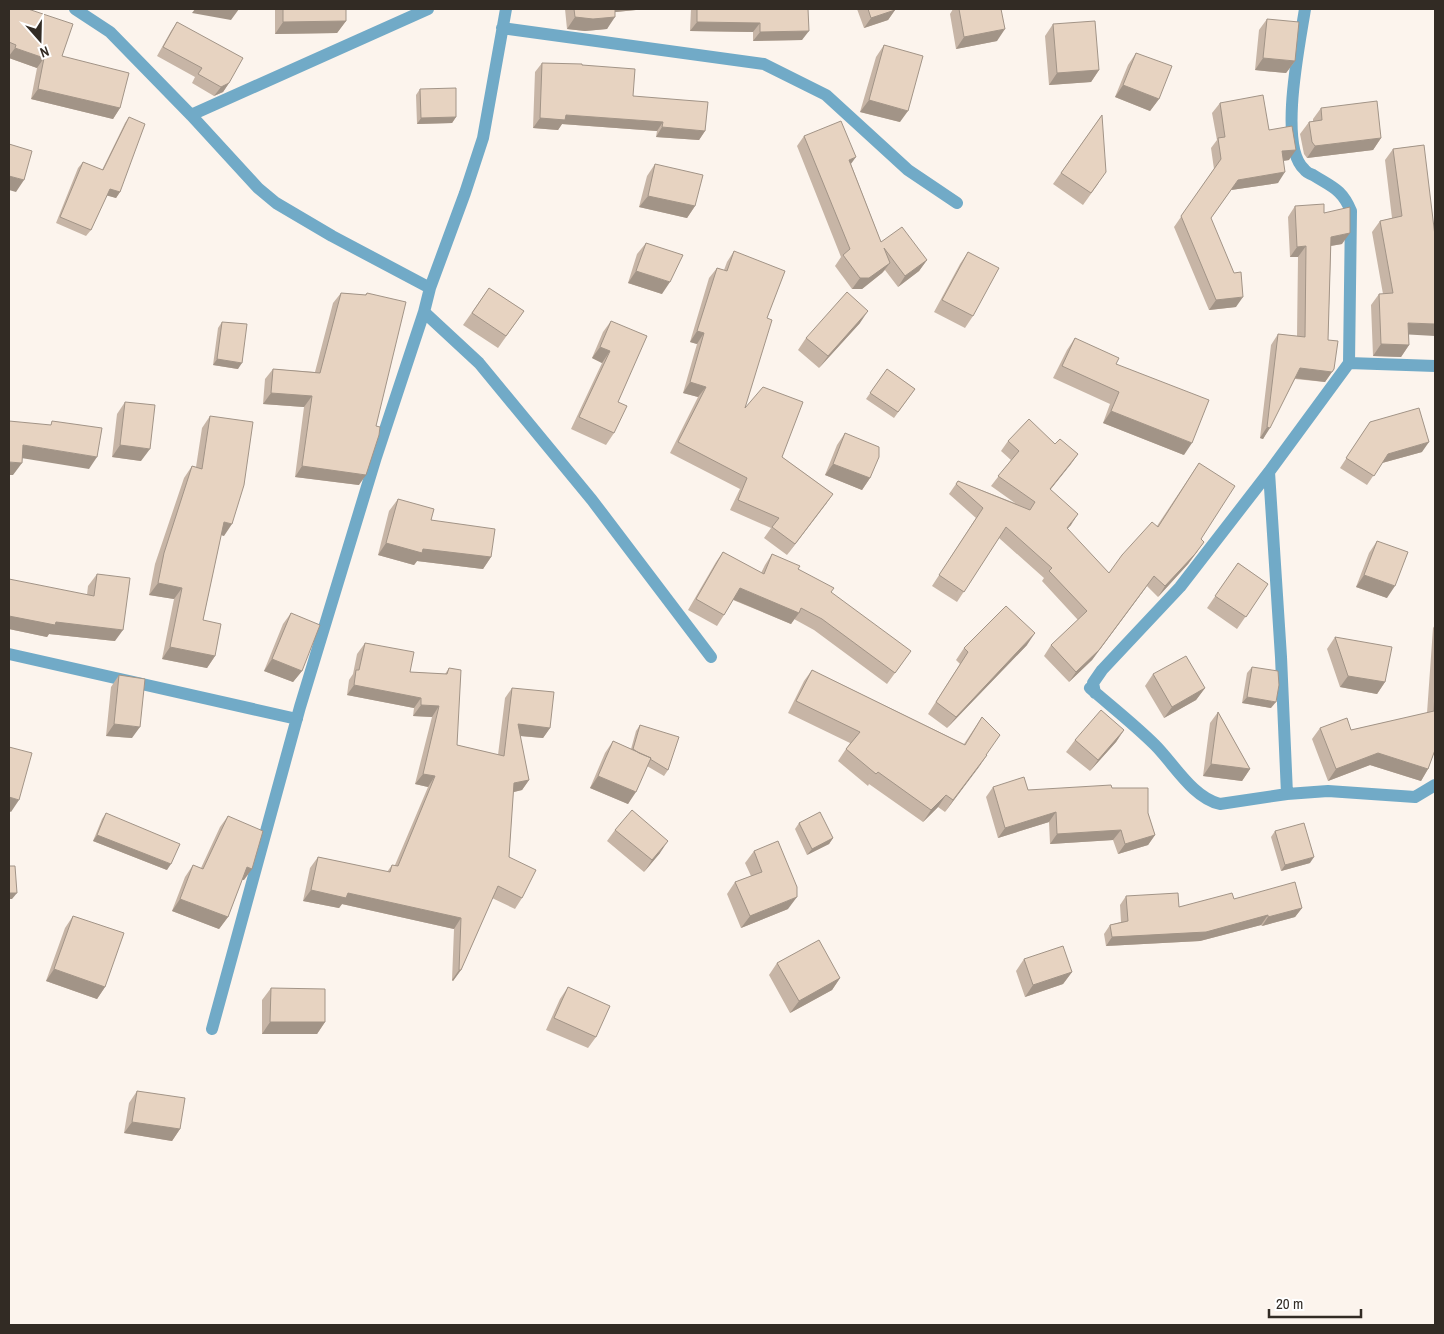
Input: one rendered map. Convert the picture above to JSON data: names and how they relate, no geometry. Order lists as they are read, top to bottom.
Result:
{
  "scale_bar": "20 m",
  "north": "bottom"
}
